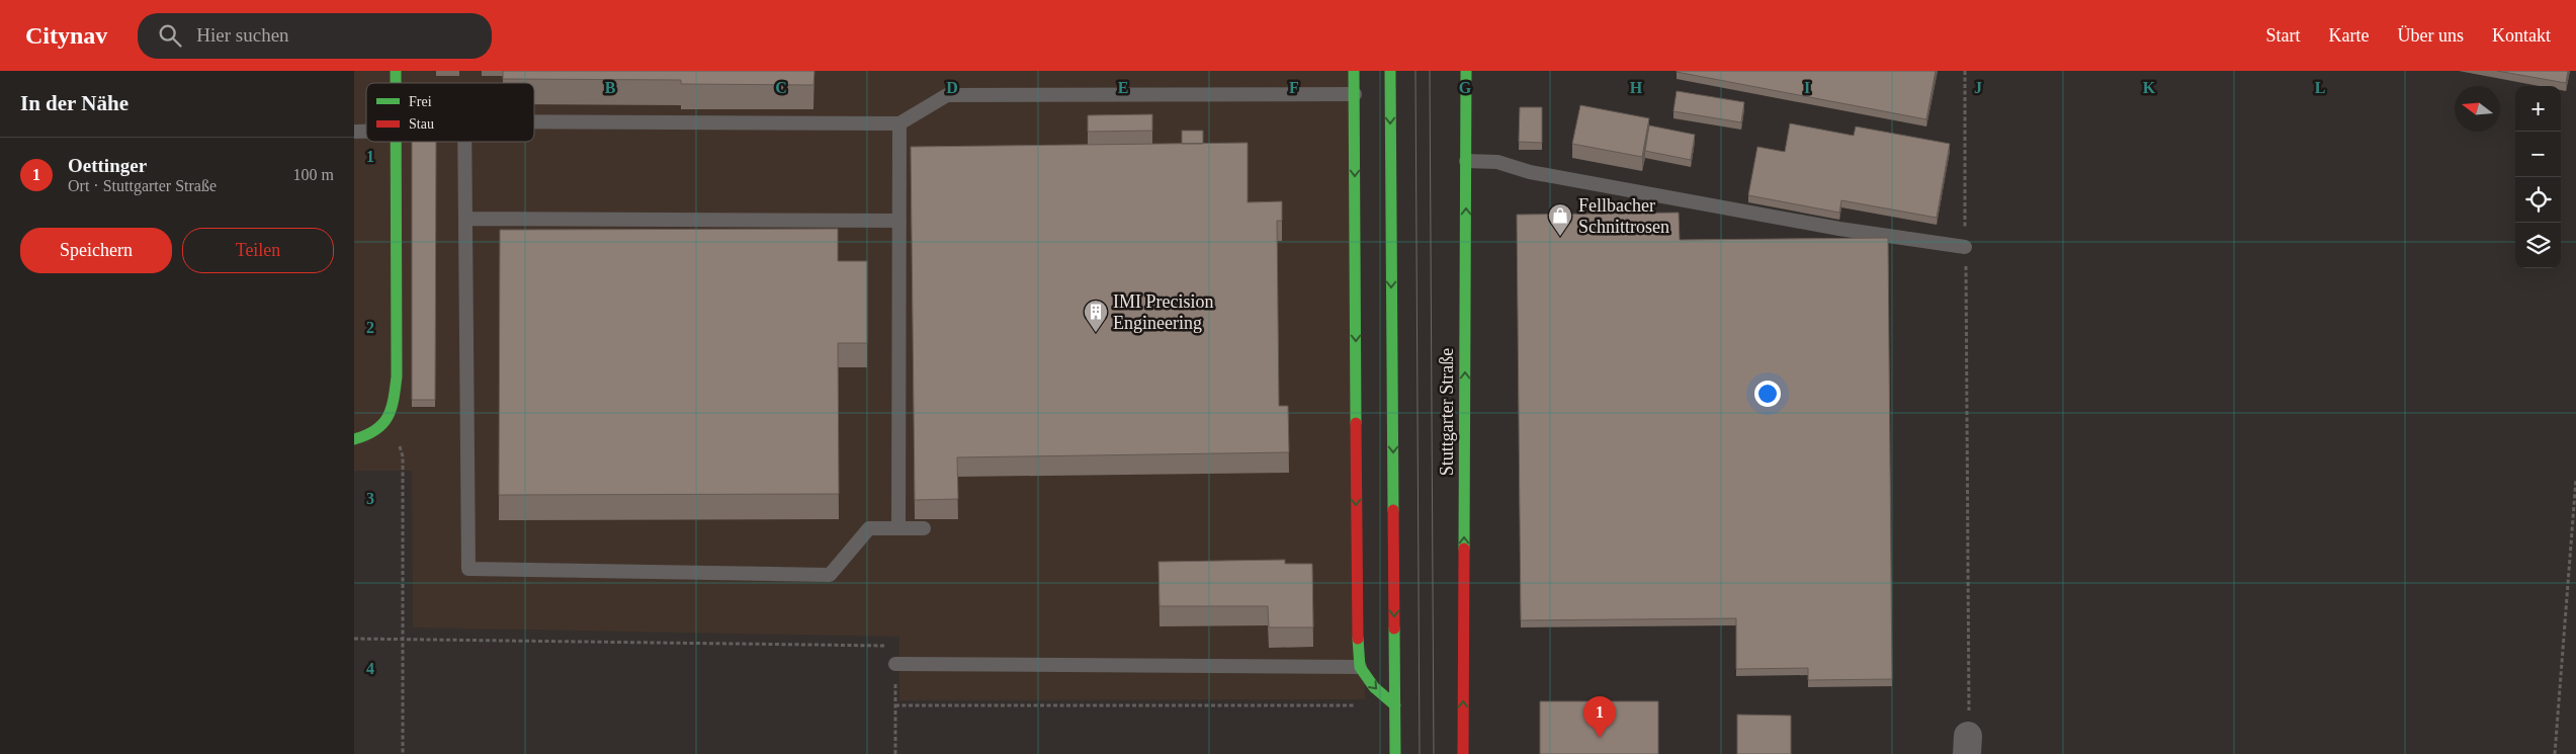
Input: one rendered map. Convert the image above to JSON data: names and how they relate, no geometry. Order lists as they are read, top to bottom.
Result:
{
  "streets": {
    "main road": ["Stuttgarter Straße"]
  },
  "places": {
    "shop": ["Fellbacher Schnittrosen"],
    "building": ["IMI Precision Engineering"]
  },
  "legend": ["Frei", "Stau"],
  "north": "left",
  "page": {
    "header": "Citynav",
    "search": "Hier suchen",
    "nav": [
      "Start",
      "Karte",
      "Über uns",
      "Kontakt"
    ],
    "heading": "In der Nähe",
    "map_buttons": ["+", "−"],
    "list": [
      {
        "mark": "1",
        "name": "Oettinger",
        "note": "Ort · Stuttgarter Straße",
        "value": "100 m"
      }
    ],
    "buttons": ["Speichern", "Teilen"],
    "pins": "1"
  },
  "grid": {
    "columns": [
      "B",
      "C",
      "D",
      "E",
      "F",
      "G",
      "H",
      "I",
      "J",
      "K",
      "L"
    ],
    "rows": [
      "1",
      "2",
      "3",
      "4"
    ]
  }
}
